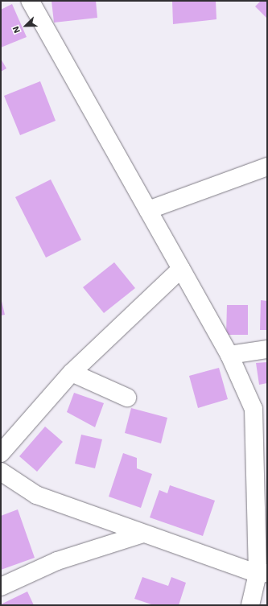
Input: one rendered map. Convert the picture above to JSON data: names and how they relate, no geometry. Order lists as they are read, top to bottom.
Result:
{
  "north": "bottom left"
}
